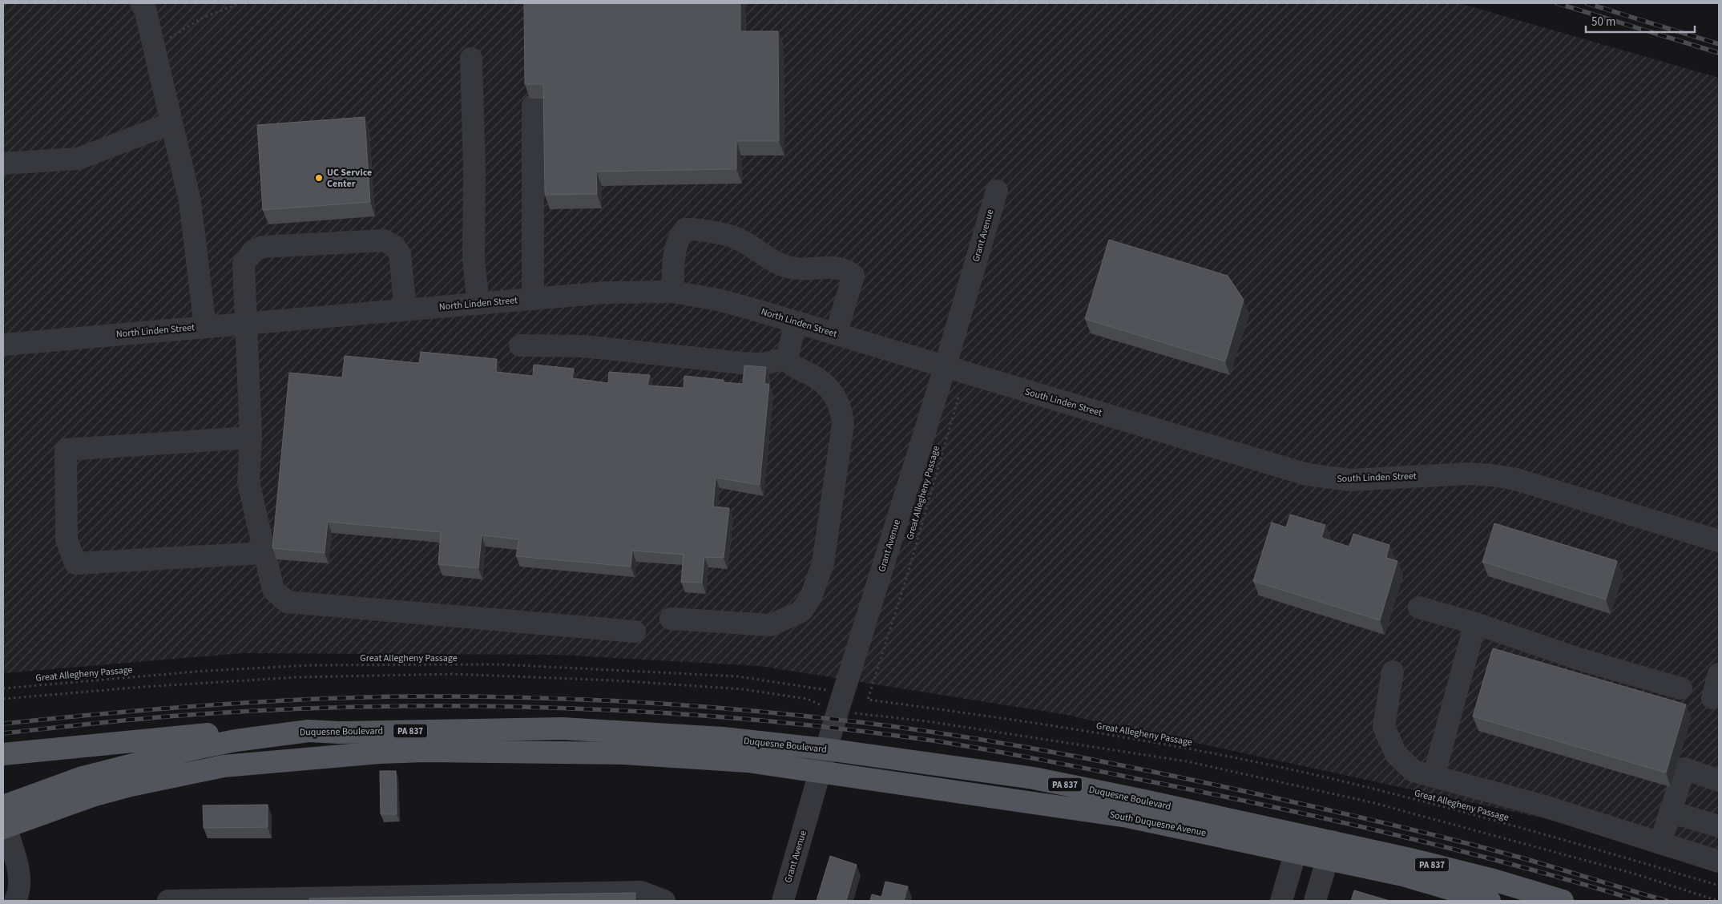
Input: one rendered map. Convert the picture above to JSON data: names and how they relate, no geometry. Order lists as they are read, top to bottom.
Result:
{
  "streets": {
    "main road": ["PA 837", "Duquesne Boulevard", "South Duquesne Avenue"],
    "street": ["Grant Avenue", "North Linden Street", "South Linden Street"],
    "path": ["Great Allegheny Passage"]
  },
  "crossings": [
    ["Grant Avenue", "North Linden Street"],
    ["Grant Avenue", "South Linden Street"],
    ["Grant Avenue", "Duquesne Boulevard"],
    ["Grant Avenue", "South Duquesne Avenue"],
    ["North Linden Street", "South Linden Street"],
    ["PA 837", "South Duquesne Avenue"],
    ["Duquesne Boulevard", "South Duquesne Avenue"]
  ],
  "places": ["UC Service Center"],
  "scale_bar": "50 m"
}
